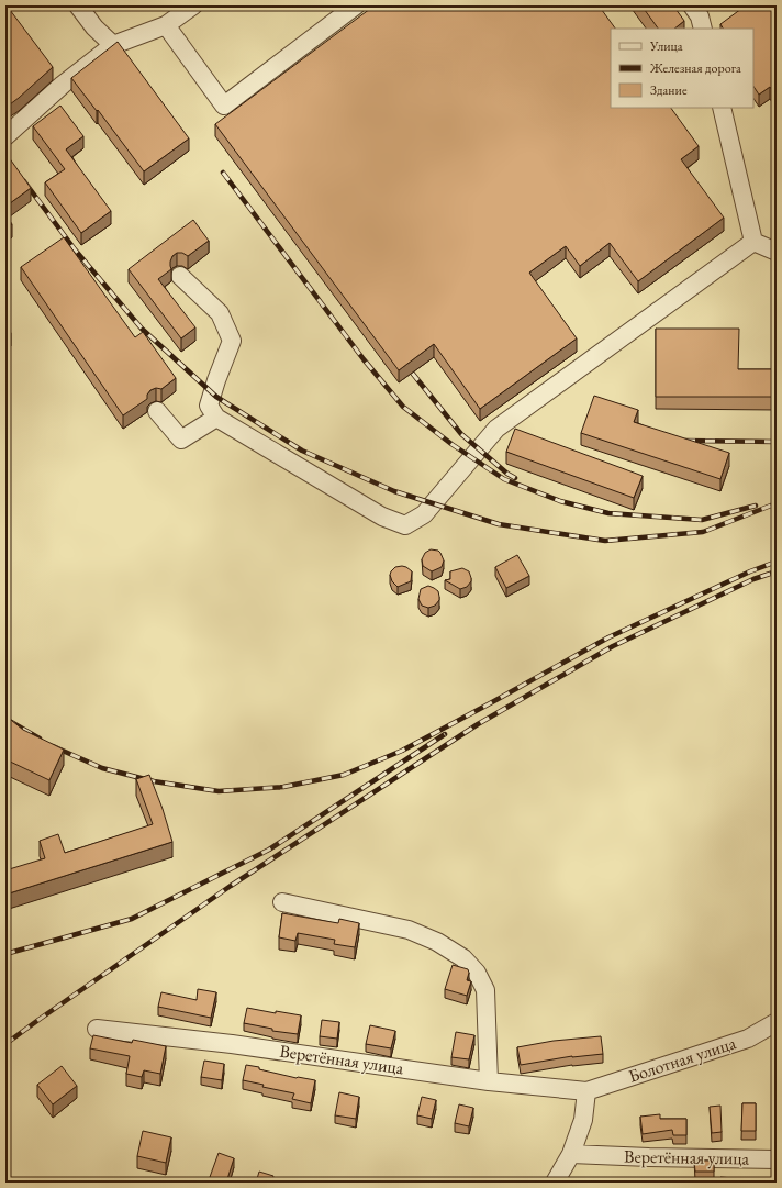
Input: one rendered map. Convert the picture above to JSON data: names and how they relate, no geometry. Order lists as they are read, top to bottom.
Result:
{
  "streets": {
    "street": ["Веретённая улица", "Болотная улица"]
  },
  "crossings": [
    ["Веретённая улица", "Болотная улица"]
  ],
  "legend": ["Улица", "Железная дорога", "Здание"]
}
